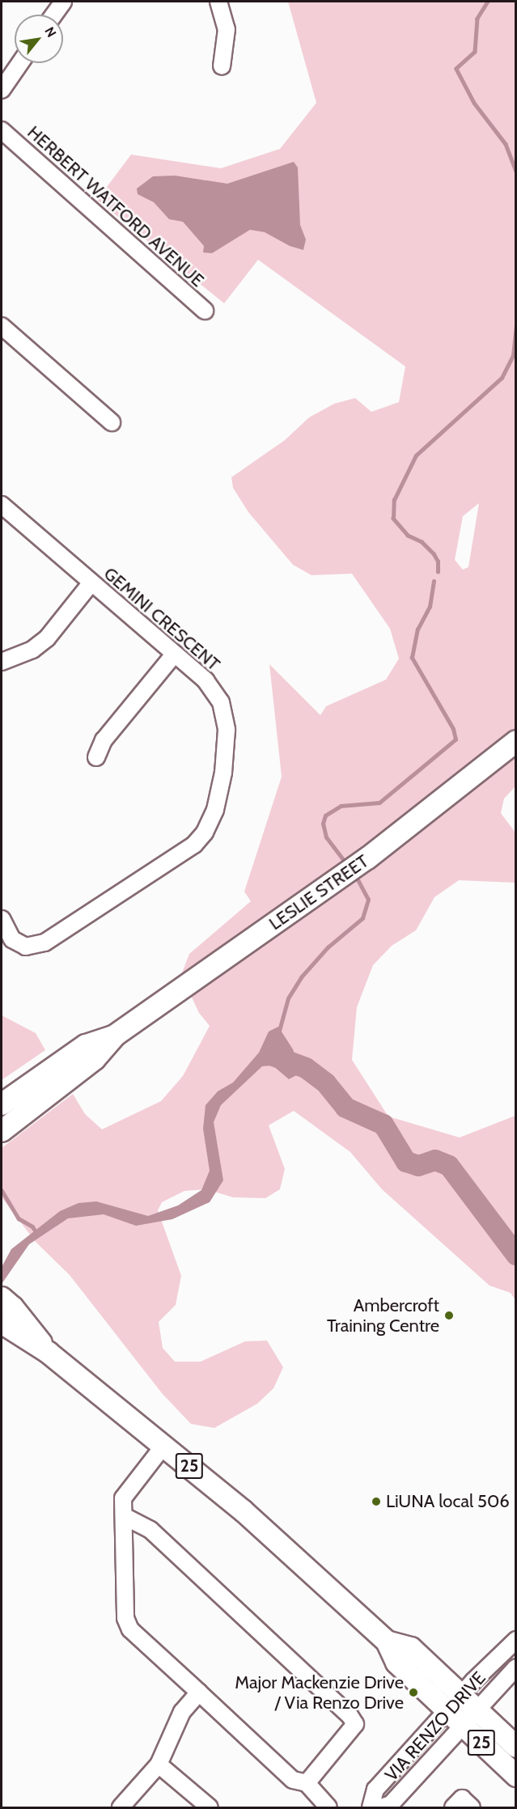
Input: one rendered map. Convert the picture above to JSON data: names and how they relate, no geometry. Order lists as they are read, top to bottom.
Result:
{
  "streets": {
    "main road": ["LESLIE STREET", "25"],
    "street": ["HERBERT WATFORD AVENUE", "GEMINI CRESCENT", "VIA RENZO DRIVE"]
  },
  "crossings": [
    ["25", "VIA RENZO DRIVE"]
  ],
  "places": ["Ambercroft Training Centre", "LiUNA local 506", "Major Mackenzie Drive / Via Renzo Drive"],
  "north": "top right"
}
